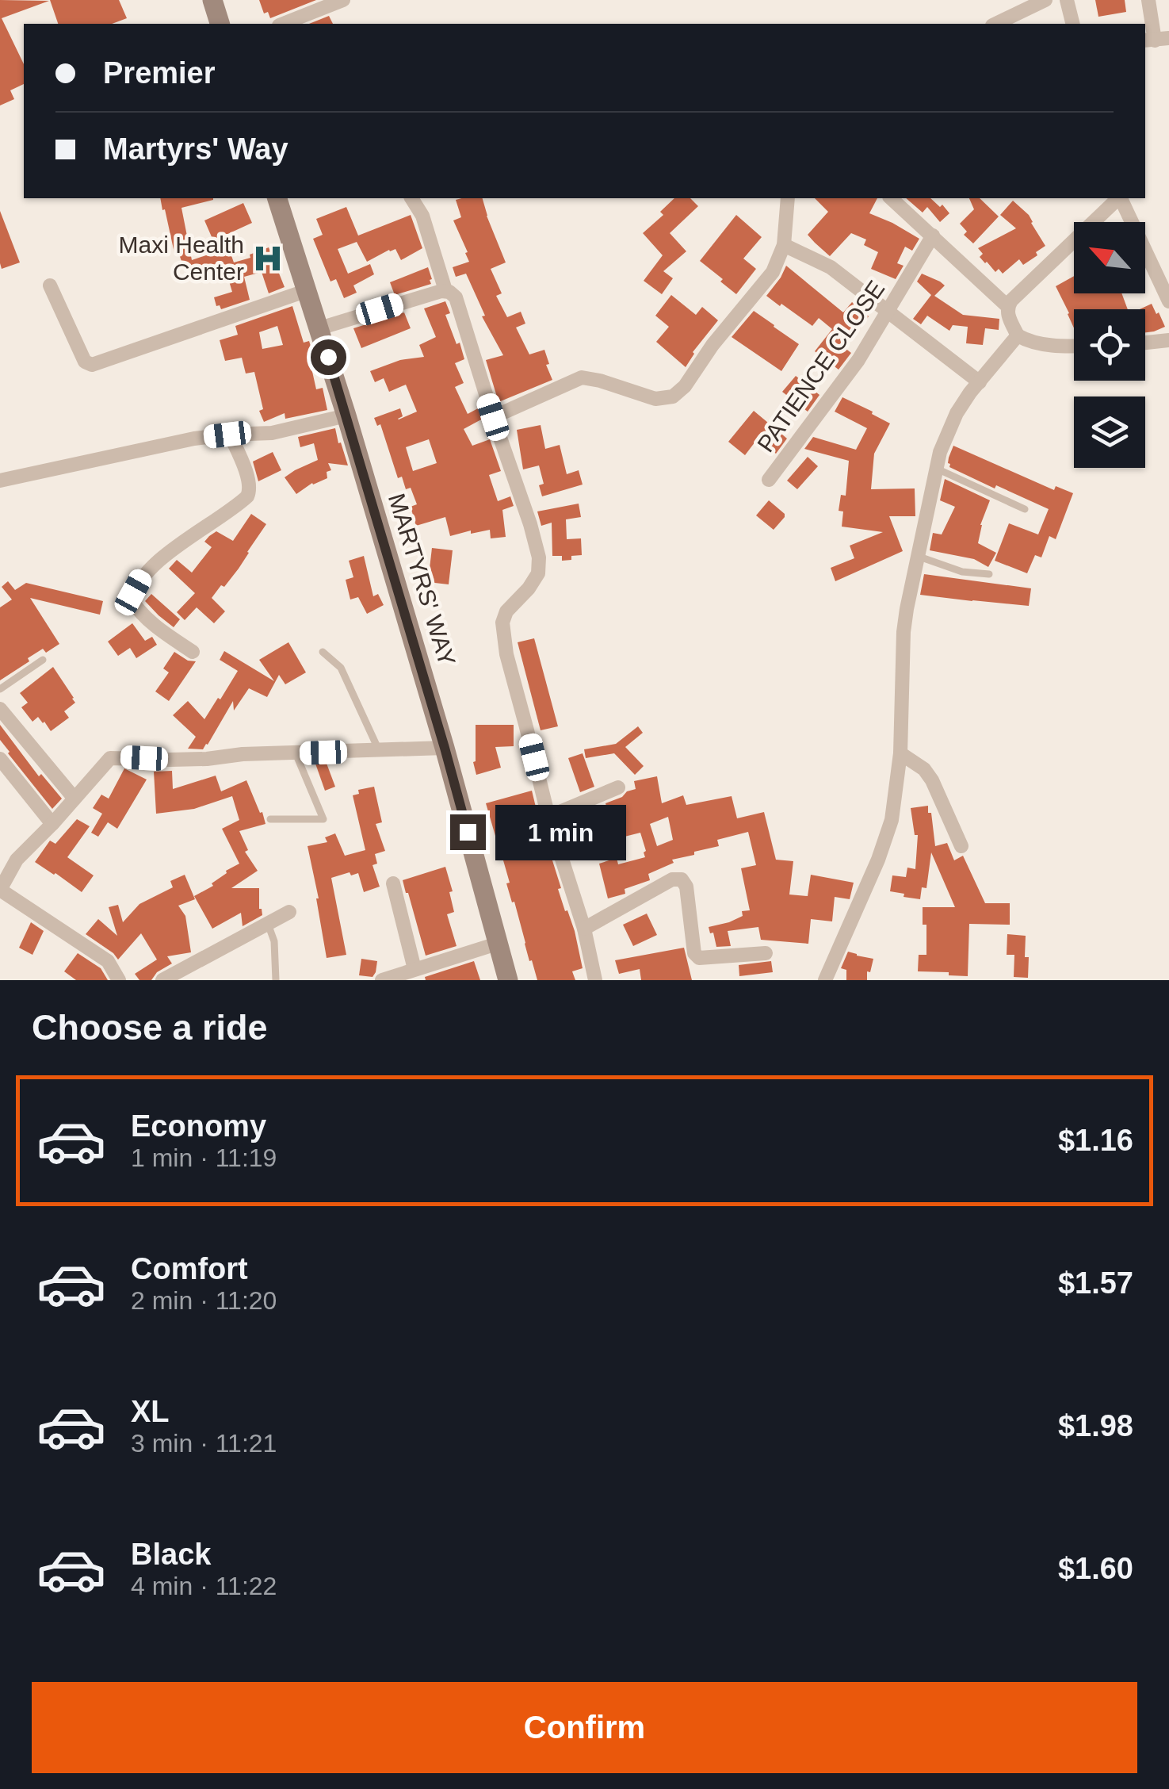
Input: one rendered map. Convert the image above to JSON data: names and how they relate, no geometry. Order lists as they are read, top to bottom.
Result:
{
  "streets": {
    "main road": ["MARTYRS' WAY"],
    "street": ["PATIENCE CLOSE"]
  },
  "places": {
    "hospital": ["Maxi Health Center"]
  },
  "north": "top left",
  "page": {
    "banner": ["Premier", "Martyrs' Way"],
    "bubble": "1 min",
    "heading": "Choose a ride",
    "list": [
      {
        "name": "Economy",
        "note": "1 min · 11:19",
        "value": "$1.16"
      },
      {
        "name": "Comfort",
        "note": "2 min · 11:20",
        "value": "$1.57"
      },
      {
        "name": "XL",
        "note": "3 min · 11:21",
        "value": "$1.98"
      },
      {
        "name": "Black",
        "note": "4 min · 11:22",
        "value": "$1.60"
      }
    ],
    "buttons": "Confirm"
  }
}
